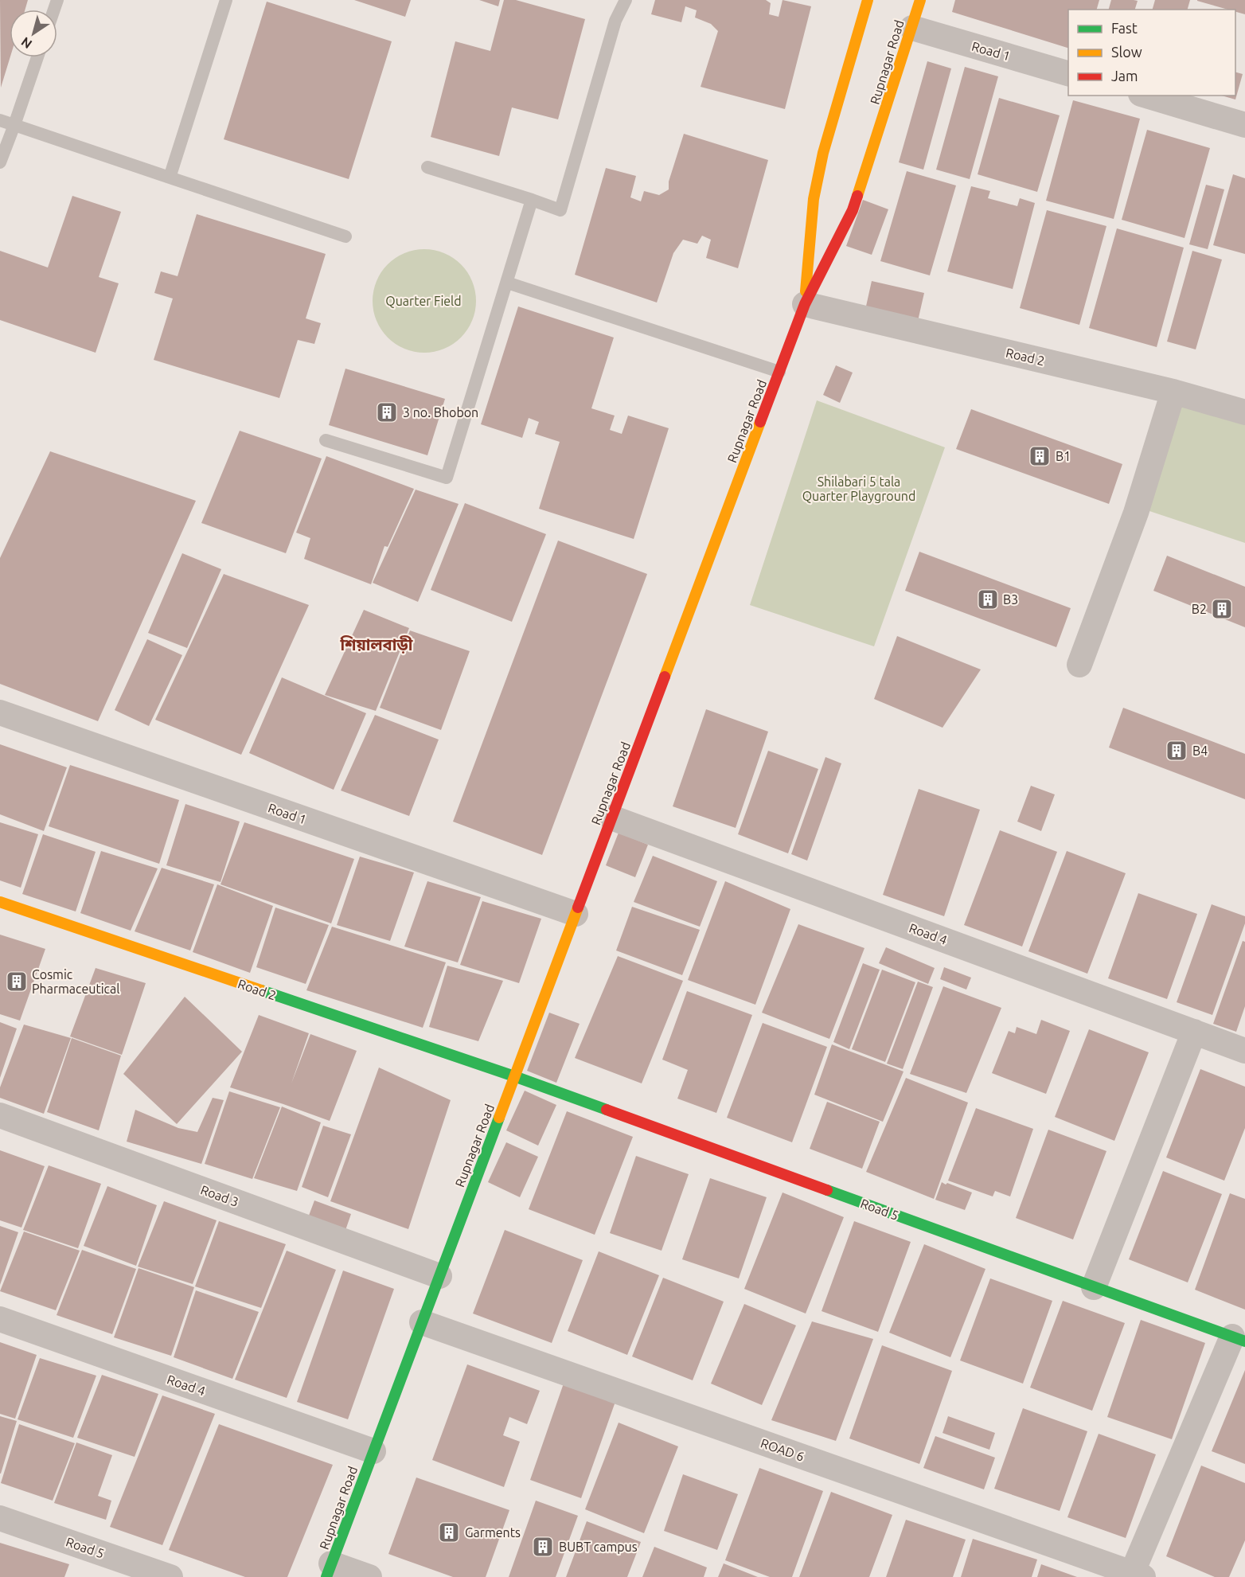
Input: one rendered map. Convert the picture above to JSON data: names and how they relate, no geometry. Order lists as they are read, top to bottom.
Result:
{
  "streets": {
    "street": [
      "Road 1",
      "Rupnagar Road",
      "Road 2",
      "Road 4",
      "Road 3",
      "Road 5",
      "ROAD 6"
    ]
  },
  "crossings": [
    ["Road 1", "Rupnagar Road"],
    ["Rupnagar Road", "Road 2"],
    ["Rupnagar Road", "Road 4"],
    ["Rupnagar Road", "Road 3"],
    ["Rupnagar Road", "Road 5"],
    ["Rupnagar Road", "ROAD 6"],
    ["Road 2", "Road 5"]
  ],
  "districts": ["শিয়ালবাড়ী"],
  "parks": ["Quarter Field", "Shilabari 5 tala Quarter Playground"],
  "places": {
    "building": [
      "3 no. Bhobon",
      "B1",
      "B3",
      "B2",
      "B4",
      "Cosmic Pharmaceutical",
      "Garments",
      "BUBT campus"
    ]
  },
  "legend": ["Fast", "Slow", "Jam"],
  "north": "bottom left"
}
